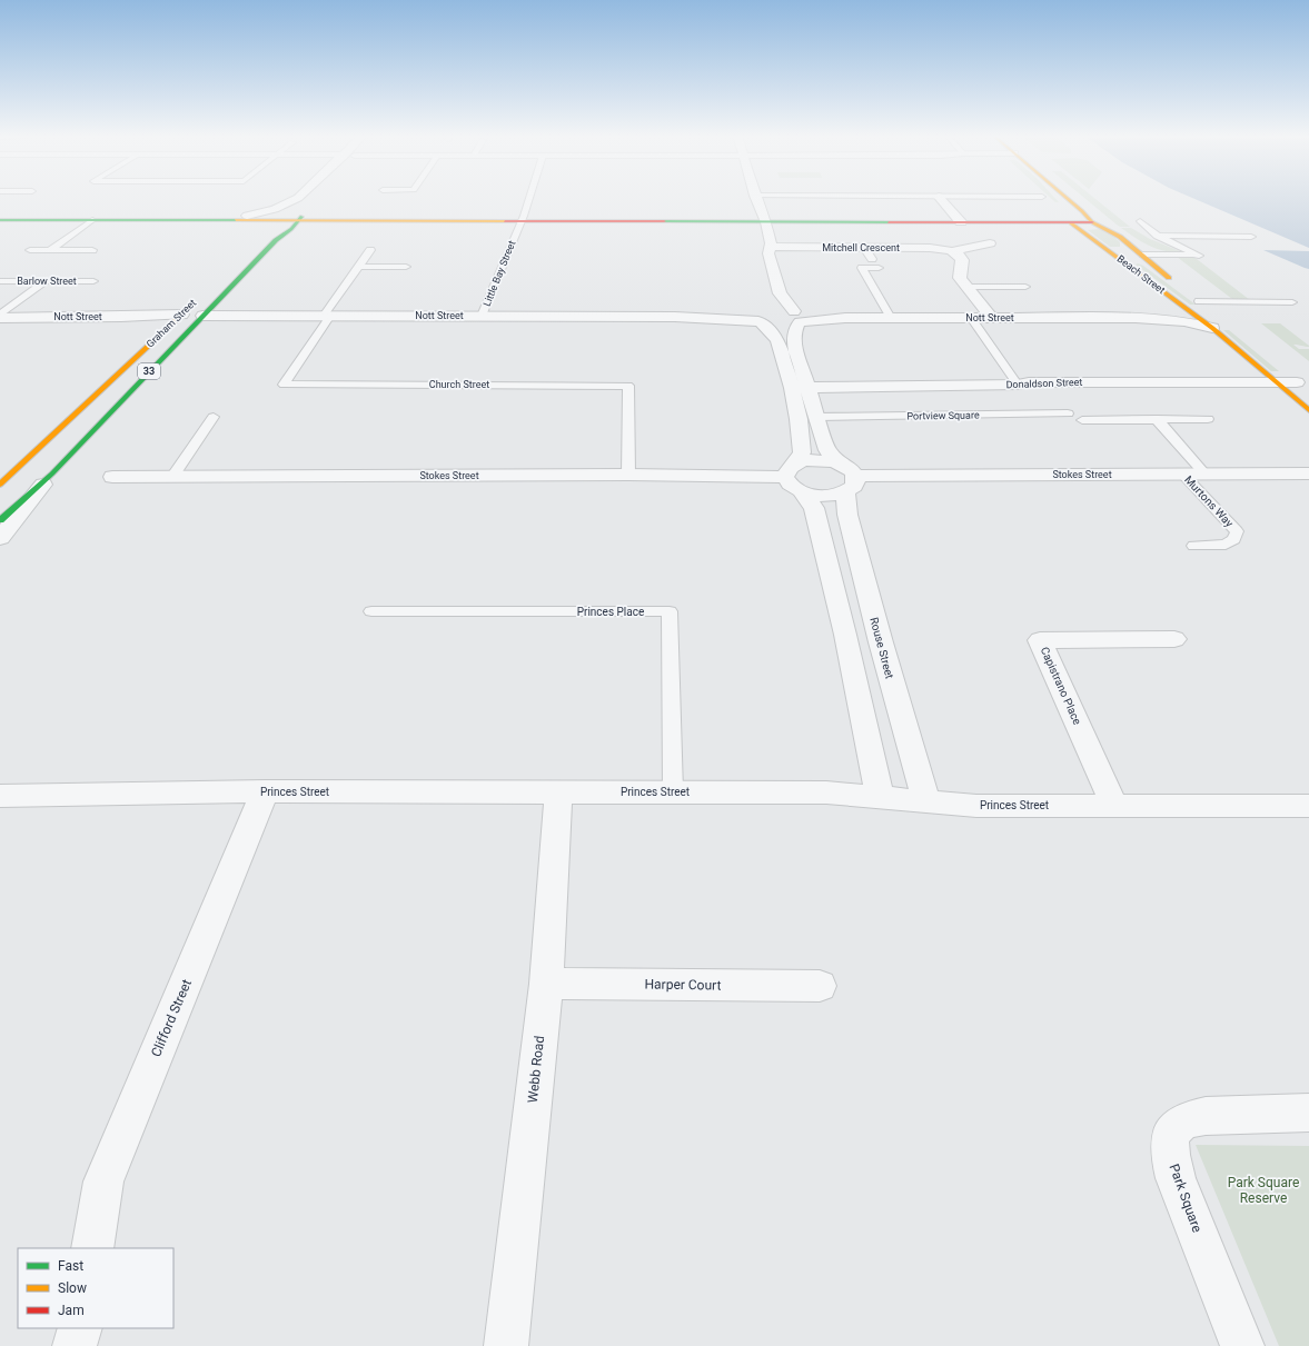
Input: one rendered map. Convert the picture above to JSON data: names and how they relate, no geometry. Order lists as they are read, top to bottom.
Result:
{
  "streets": {
    "main road": ["Beach Street", "Graham Street", "33"],
    "street": [
      "Mitchell Crescent",
      "Nott Street",
      "Donaldson Street",
      "Stokes Street",
      "Rouse Street",
      "Capistrano Place",
      "Princes Street",
      "Harper Court",
      "Clifford Street",
      "Webb Road",
      "Park Square"
    ],
    "lane": [
      "Little Bay Street",
      "Barlow Street",
      "Church Street",
      "Portview Square",
      "Murtons Way",
      "Princes Place"
    ]
  },
  "crossings": [
    ["Little Bay Street", "Nott Street"],
    ["Beach Street", "Nott Street"],
    ["Beach Street", "Donaldson Street"],
    ["Nott Street", "Graham Street"],
    ["Nott Street", "Church Street"],
    ["Church Street", "Stokes Street"],
    ["Stokes Street", "Murtons Way"],
    ["Stokes Street", "Rouse Street"],
    ["Princes Place", "Princes Street"],
    ["Rouse Street", "Princes Street"],
    ["Capistrano Place", "Princes Street"],
    ["Princes Street", "Clifford Street"],
    ["Princes Street", "Webb Road"],
    ["Harper Court", "Webb Road"]
  ],
  "parks": ["Park Square Reserve"],
  "legend": ["Fast", "Slow", "Jam"]
}
